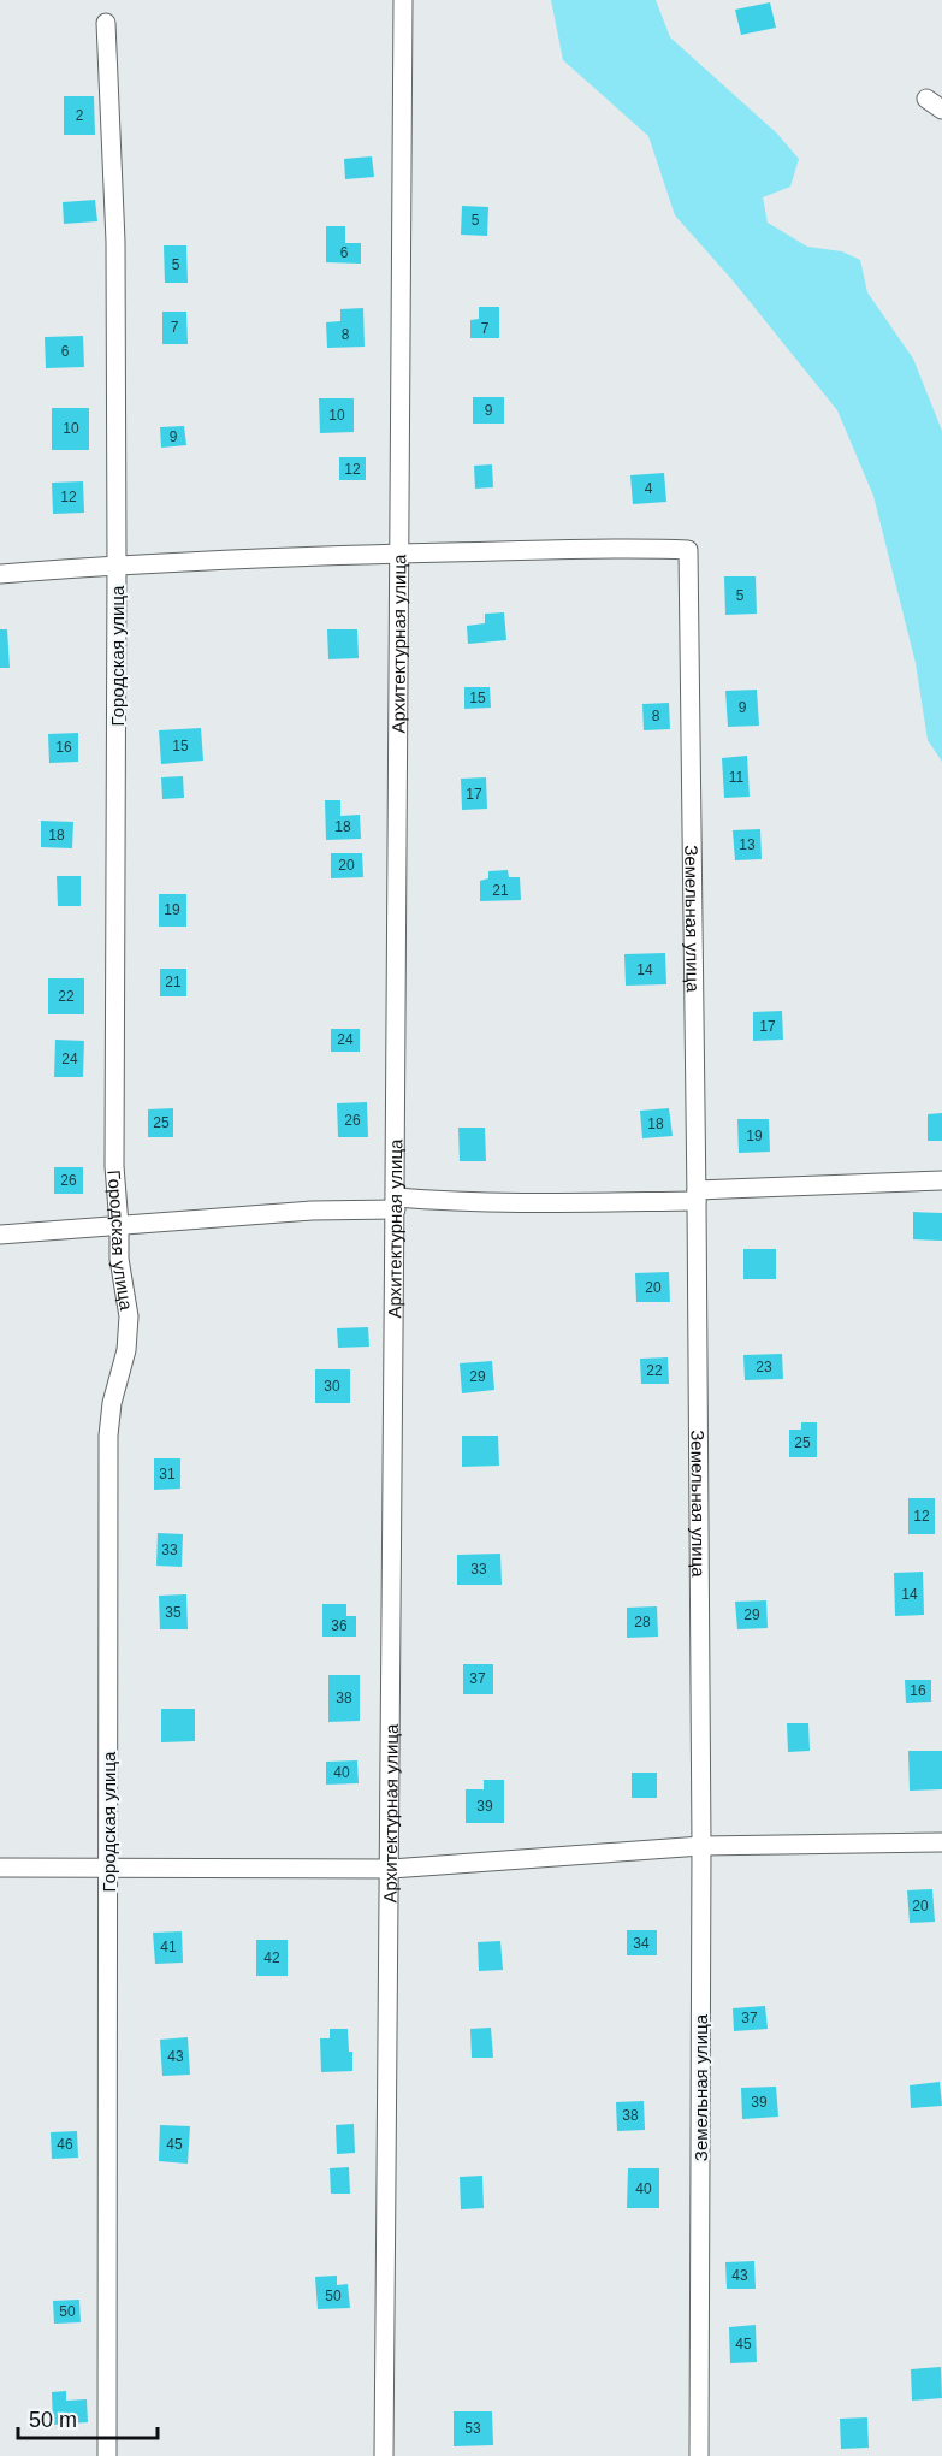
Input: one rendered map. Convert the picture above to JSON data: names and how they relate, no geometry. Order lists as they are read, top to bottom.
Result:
{
  "streets": {
    "street": ["Архитектурная улица", "Городская улица", "Земельная улица"]
  },
  "crossings": [
    ["Архитектурная улица", "Земельная улица"]
  ],
  "house_numbers": [
    "2",
    "5",
    "6",
    "5",
    "7",
    "7",
    "8",
    "6",
    "9",
    "10",
    "10",
    "9",
    "12",
    "4",
    "12",
    "5",
    "15",
    "9",
    "8",
    "15",
    "16",
    "11",
    "17",
    "18",
    "18",
    "13",
    "20",
    "21",
    "19",
    "14",
    "21",
    "22",
    "17",
    "24",
    "24",
    "26",
    "25",
    "18",
    "19",
    "26",
    "20",
    "23",
    "22",
    "29",
    "30",
    "25",
    "31",
    "12",
    "33",
    "33",
    "14",
    "35",
    "29",
    "28",
    "36",
    "37",
    "16",
    "38",
    "40",
    "39",
    "20",
    "34",
    "41",
    "42",
    "37",
    "43",
    "39",
    "38",
    "46",
    "45",
    "40",
    "43",
    "50",
    "50",
    "45",
    "53"
  ],
  "scale_bar": "50 m"
}
